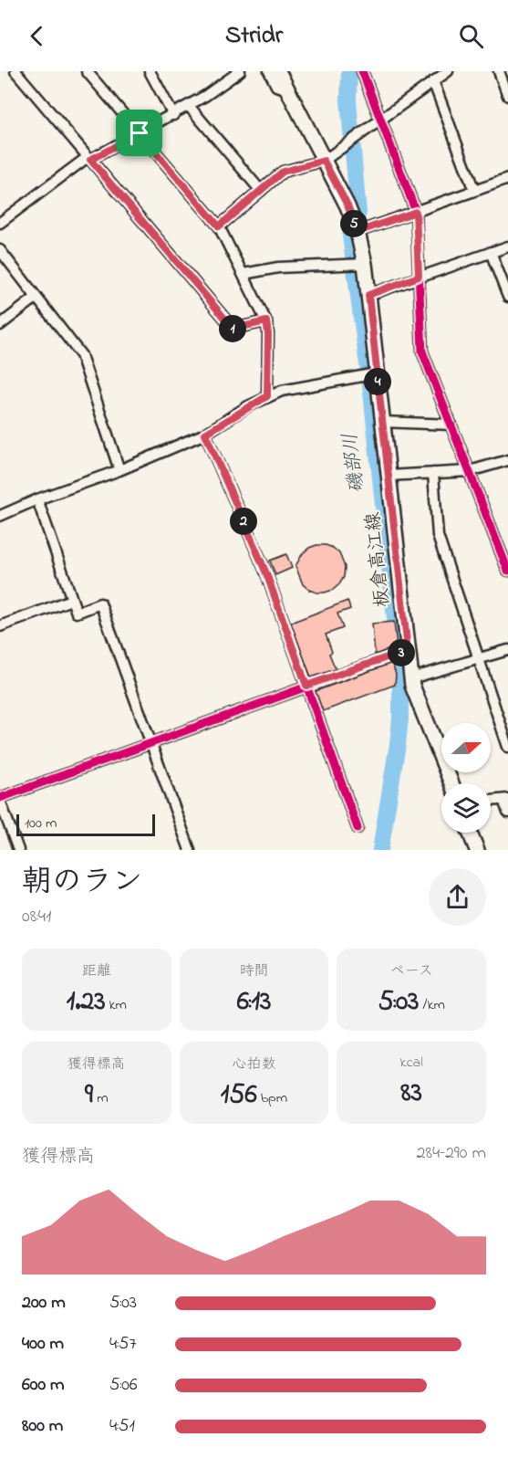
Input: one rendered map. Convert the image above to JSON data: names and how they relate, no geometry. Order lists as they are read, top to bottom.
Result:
{
  "streets": {
    "main road": ["板倉高江線"]
  },
  "water": ["磯部川"],
  "scale_bar": "100 m",
  "north": "right",
  "page": {
    "header": "Stridr",
    "pins": [
      "5",
      "1",
      "4",
      "2",
      "3"
    ],
    "scale": "100 m",
    "heading": ["朝のラン", "08:41"],
    "stats": [
      ["距離", "1.23 km"],
      ["時間", "6:13"],
      ["ペース", "5:03 /km"],
      ["獲得標高", "9 m"],
      ["心拍数", "156 bpm"],
      ["kcal", "83"]
    ],
    "chart": ["獲得標高", "284–290 m"],
    "list": [
      {
        "name": "200 m",
        "note": "5:03"
      },
      {
        "name": "400 m",
        "note": "4:57"
      },
      {
        "name": "600 m",
        "note": "5:06"
      },
      {
        "name": "800 m",
        "note": "4:51"
      }
    ]
  }
}
